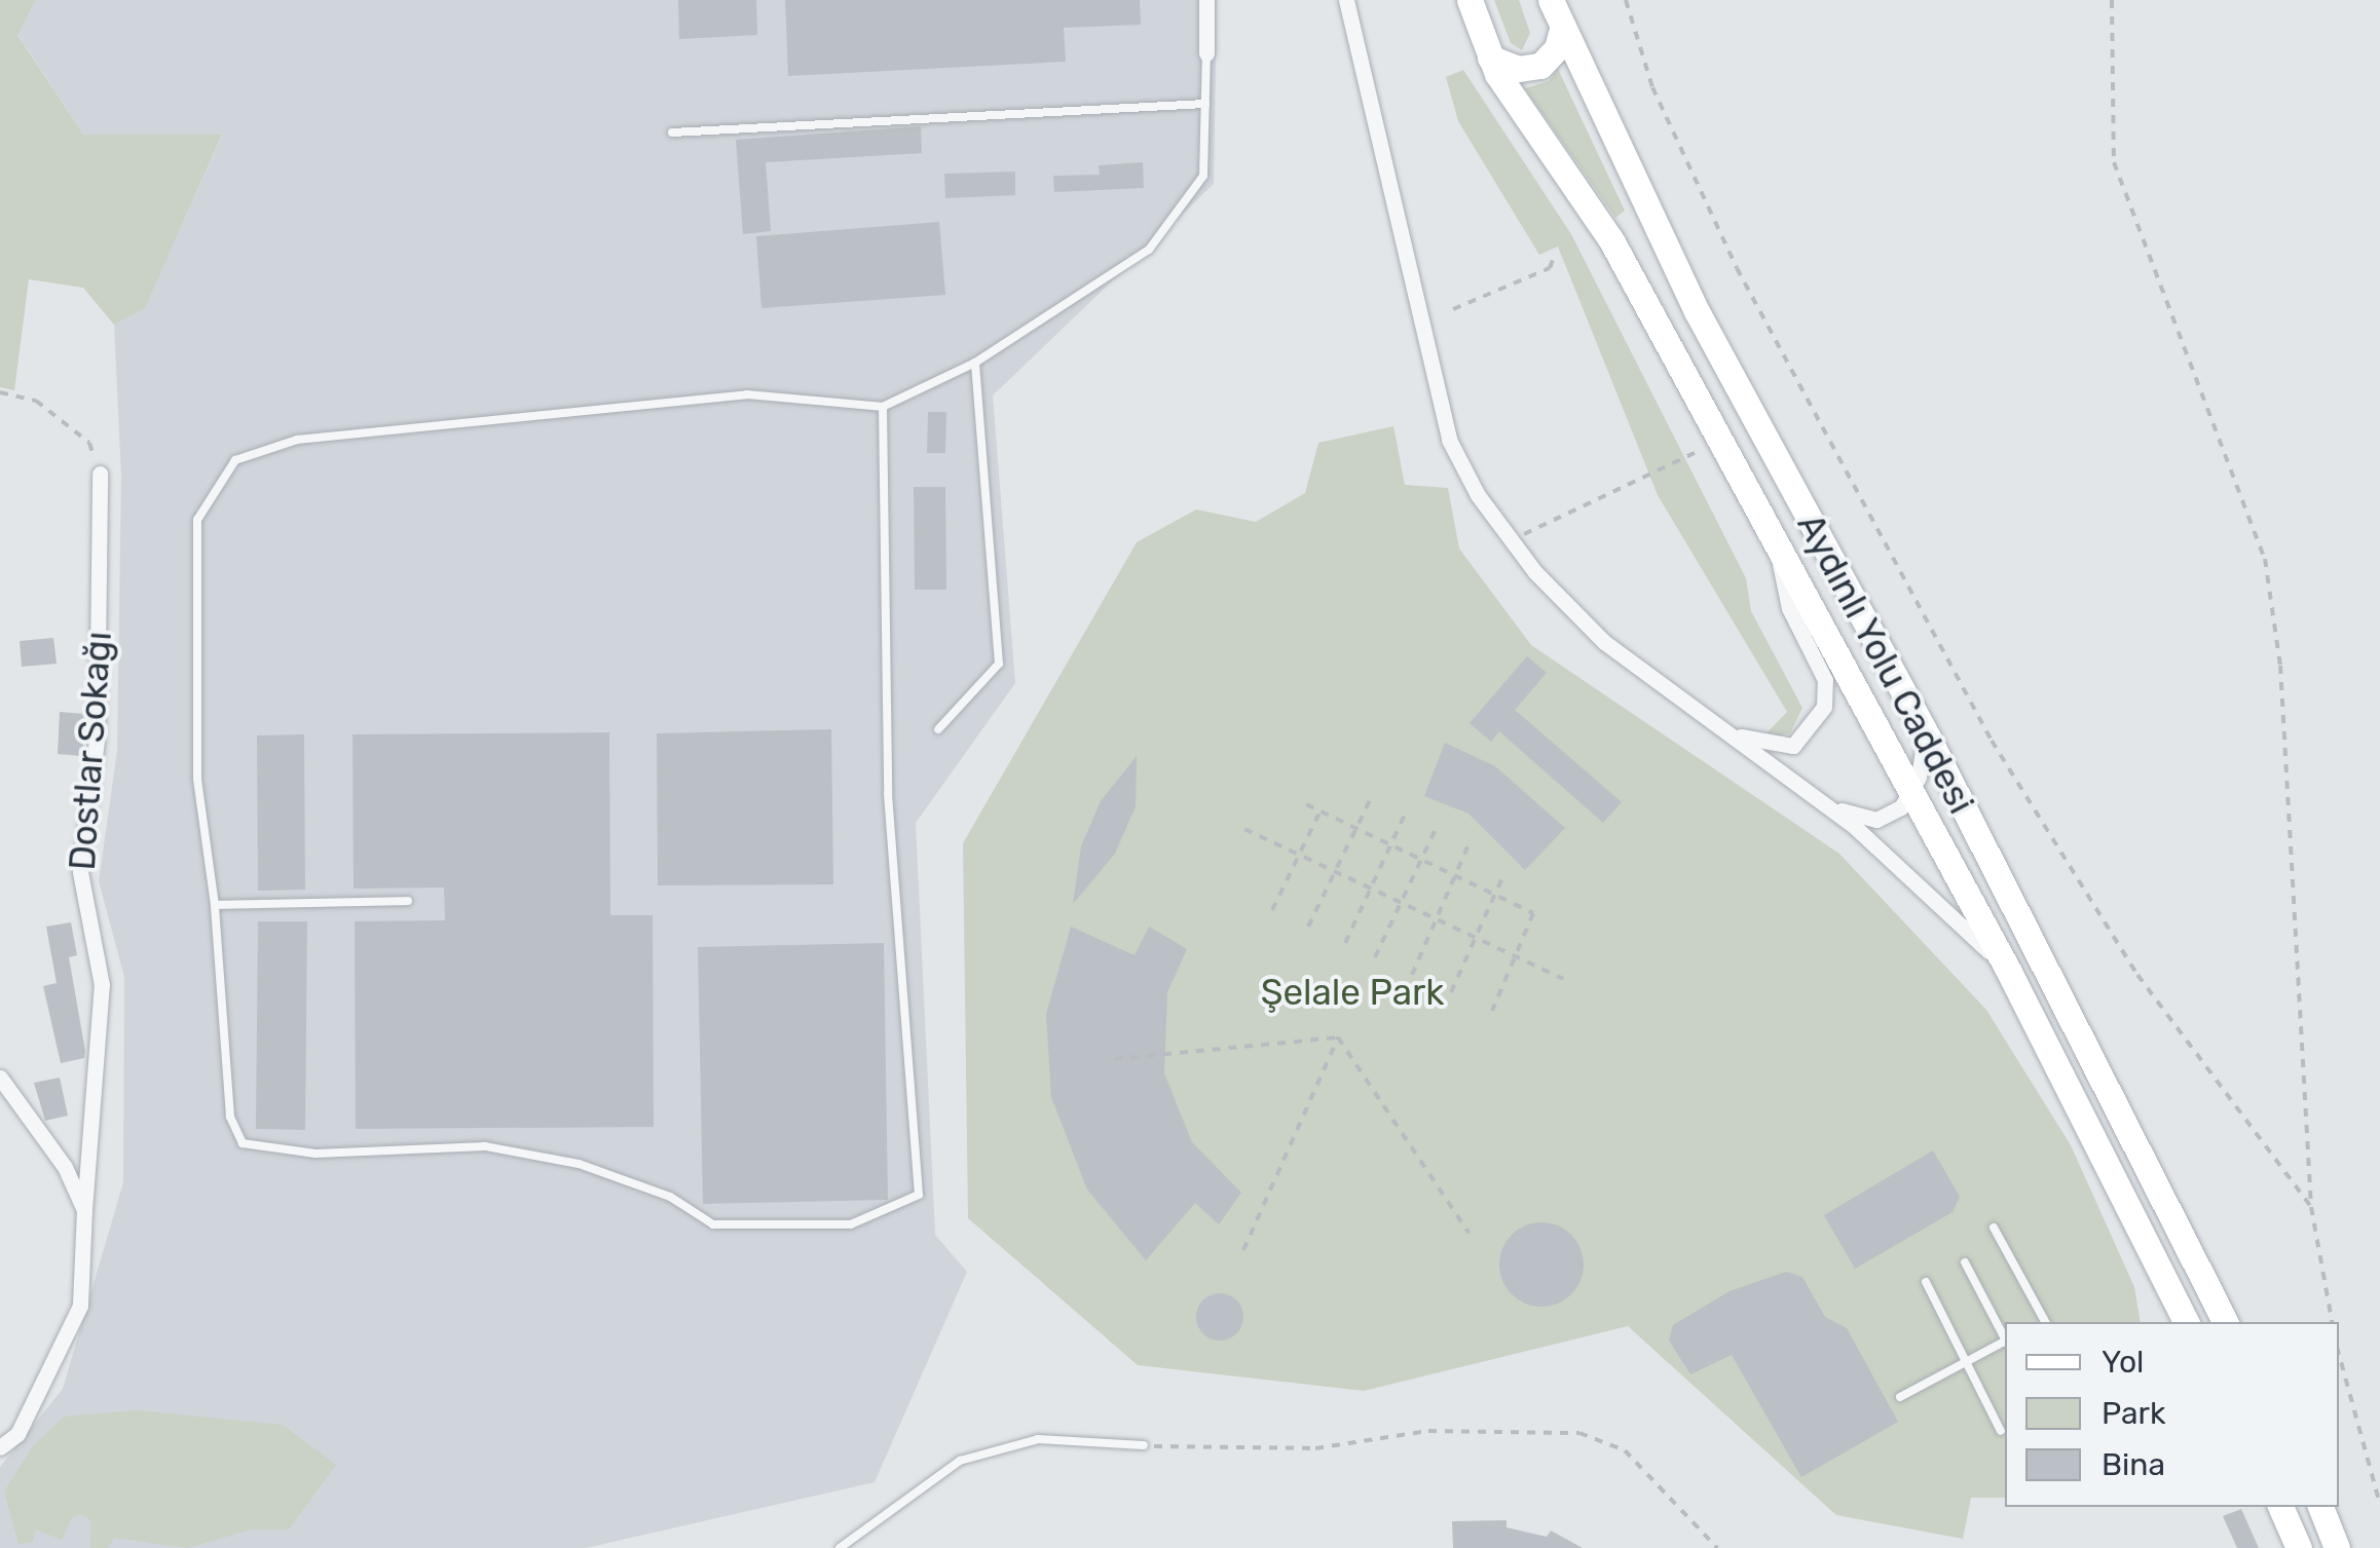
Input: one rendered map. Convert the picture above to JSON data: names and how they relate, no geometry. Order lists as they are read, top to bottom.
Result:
{
  "streets": {
    "main road": ["Aydınlı Yolu Caddesi"],
    "street": ["Dostlar Sokağı"]
  },
  "parks": ["Şelale Park"],
  "legend": ["Yol", "Park", "Bina"]
}
